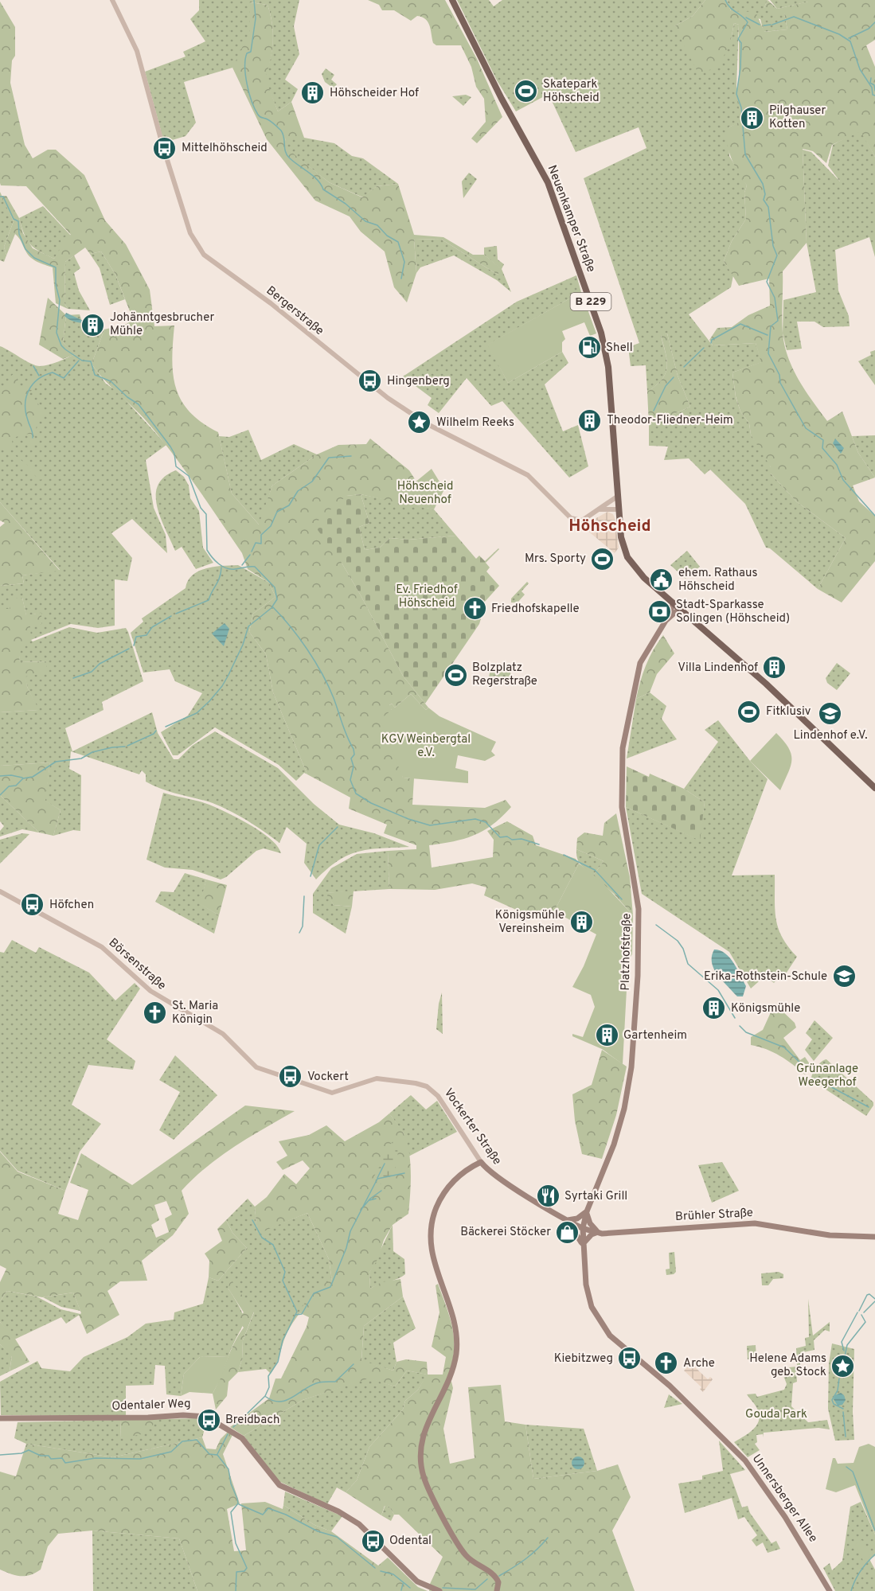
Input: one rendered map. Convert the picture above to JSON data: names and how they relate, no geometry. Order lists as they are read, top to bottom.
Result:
{
  "streets": {
    "main road": [
      "Neuenkamper Straße",
      "B 229",
      "Platzhofstraße",
      "Vockerter Straße",
      "Brühler Straße",
      "Odentaler Weg",
      "Unnersberger Allee"
    ],
    "street": ["Bergerstraße", "Börsenstraße"]
  },
  "crossings": [
    ["Neuenkamper Straße", "B 229"],
    ["Neuenkamper Straße", "Platzhofstraße"],
    ["B 229", "Platzhofstraße"],
    ["Platzhofstraße", "Vockerter Straße"],
    ["Platzhofstraße", "Brühler Straße"],
    ["Platzhofstraße", "Unnersberger Allee"],
    ["Börsenstraße", "Vockerter Straße"],
    ["Vockerter Straße", "Brühler Straße"]
  ],
  "districts": ["Höhscheid"],
  "parks": [
    "Höhscheid Neuenhof",
    "Ev. Friedhof Höhscheid",
    "KGV Weinbergtal e.V.",
    "Grünanlage Weegerhof",
    "Gouda Park"
  ],
  "places": {
    "sports": [
      "Skatepark Höhscheid",
      "Mrs. Sporty",
      "Bolzplatz Regerstraße",
      "Fitklusiv"
    ],
    "building": [
      "Höhscheider Hof",
      "Pilghauser Kotten",
      "Johänntgesbrucher Mühle",
      "Theodor-Fliedner-Heim",
      "Villa Lindenhof",
      "Königsmühle Vereinsheim",
      "Königsmühle",
      "Gartenheim"
    ],
    "bus stop": [
      "Mittelhöhscheid",
      "Hingenberg",
      "Höfchen",
      "Vockert",
      "Kiebitzweg",
      "Breidbach",
      "Odental"
    ],
    "fuel station": ["Shell"],
    "place": ["Wilhelm Reeks", "Helene Adams geb. Stock"],
    "public building": ["ehem. Rathaus Höhscheid"],
    "church": ["Friedhofskapelle", "St. Maria Königin", "Arche"],
    "bank": ["Stadt-Sparkasse Solingen (Höhscheid)"],
    "school or university": ["Lindenhof e.V.", "Erika-Rothstein-Schule"],
    "restaurant": ["Syrtaki Grill"],
    "shop": ["Bäckerei Stöcker"]
  }
}
